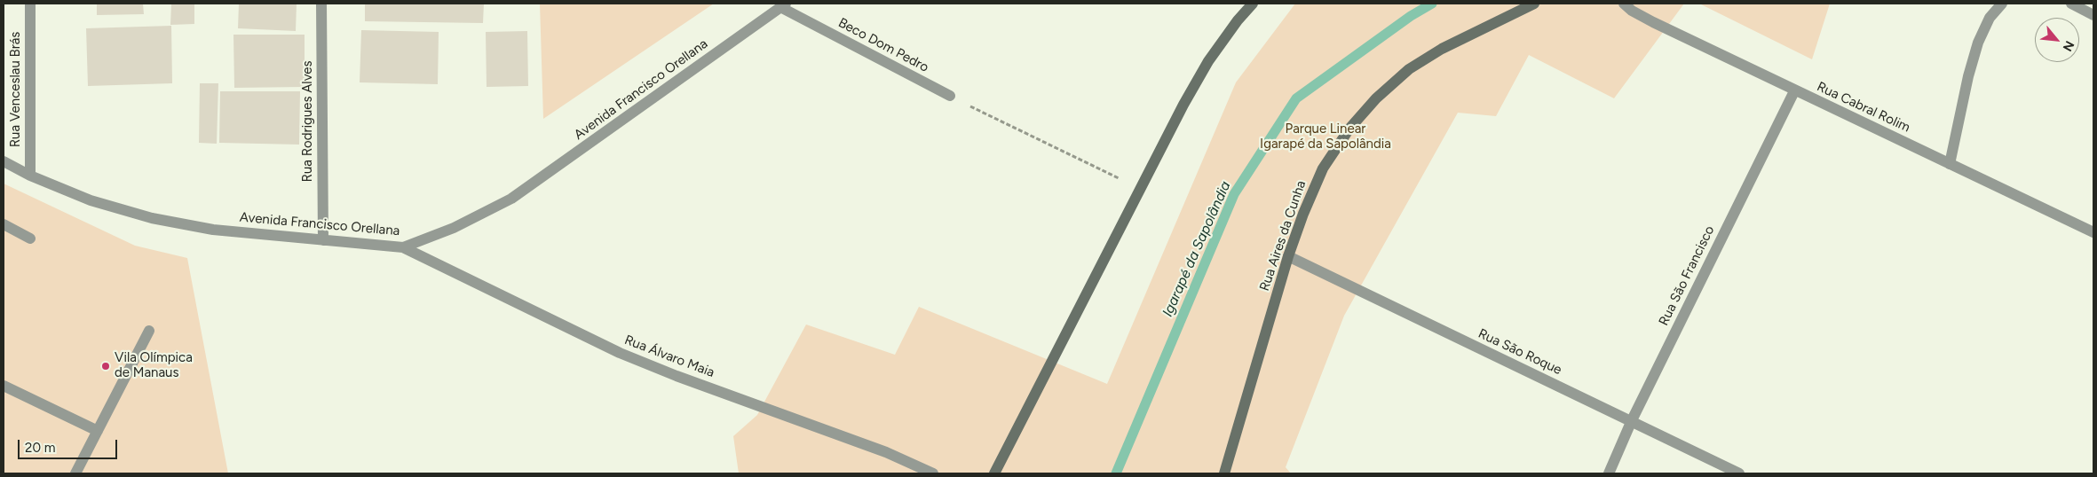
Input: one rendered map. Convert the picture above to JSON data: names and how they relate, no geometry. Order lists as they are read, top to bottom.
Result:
{
  "streets": {
    "street": [
      "Beco Dom Pedro",
      "Rua Venceslau Brás",
      "Avenida Francisco Orellana",
      "Rua Cabral Rolim",
      "Rua Rodrigues Alves",
      "Rua Aires da Cunha",
      "Rua São Francisco",
      "Rua São Roque",
      "Rua Álvaro Maia"
    ]
  },
  "crossings": [
    ["Beco Dom Pedro", "Avenida Francisco Orellana"],
    ["Rua Venceslau Brás", "Avenida Francisco Orellana"],
    ["Avenida Francisco Orellana", "Rua Rodrigues Alves"],
    ["Avenida Francisco Orellana", "Rua Álvaro Maia"],
    ["Rua Cabral Rolim", "Rua São Francisco"],
    ["Rua Aires da Cunha", "Rua São Roque"],
    ["Rua São Francisco", "Rua São Roque"]
  ],
  "water": ["Igarapé da Sapolândia"],
  "parks": ["Parque Linear Igarapé da Sapolândia"],
  "places": ["Vila Olímpica de Manaus"],
  "scale_bar": "20 m",
  "north": "bottom right"
}
